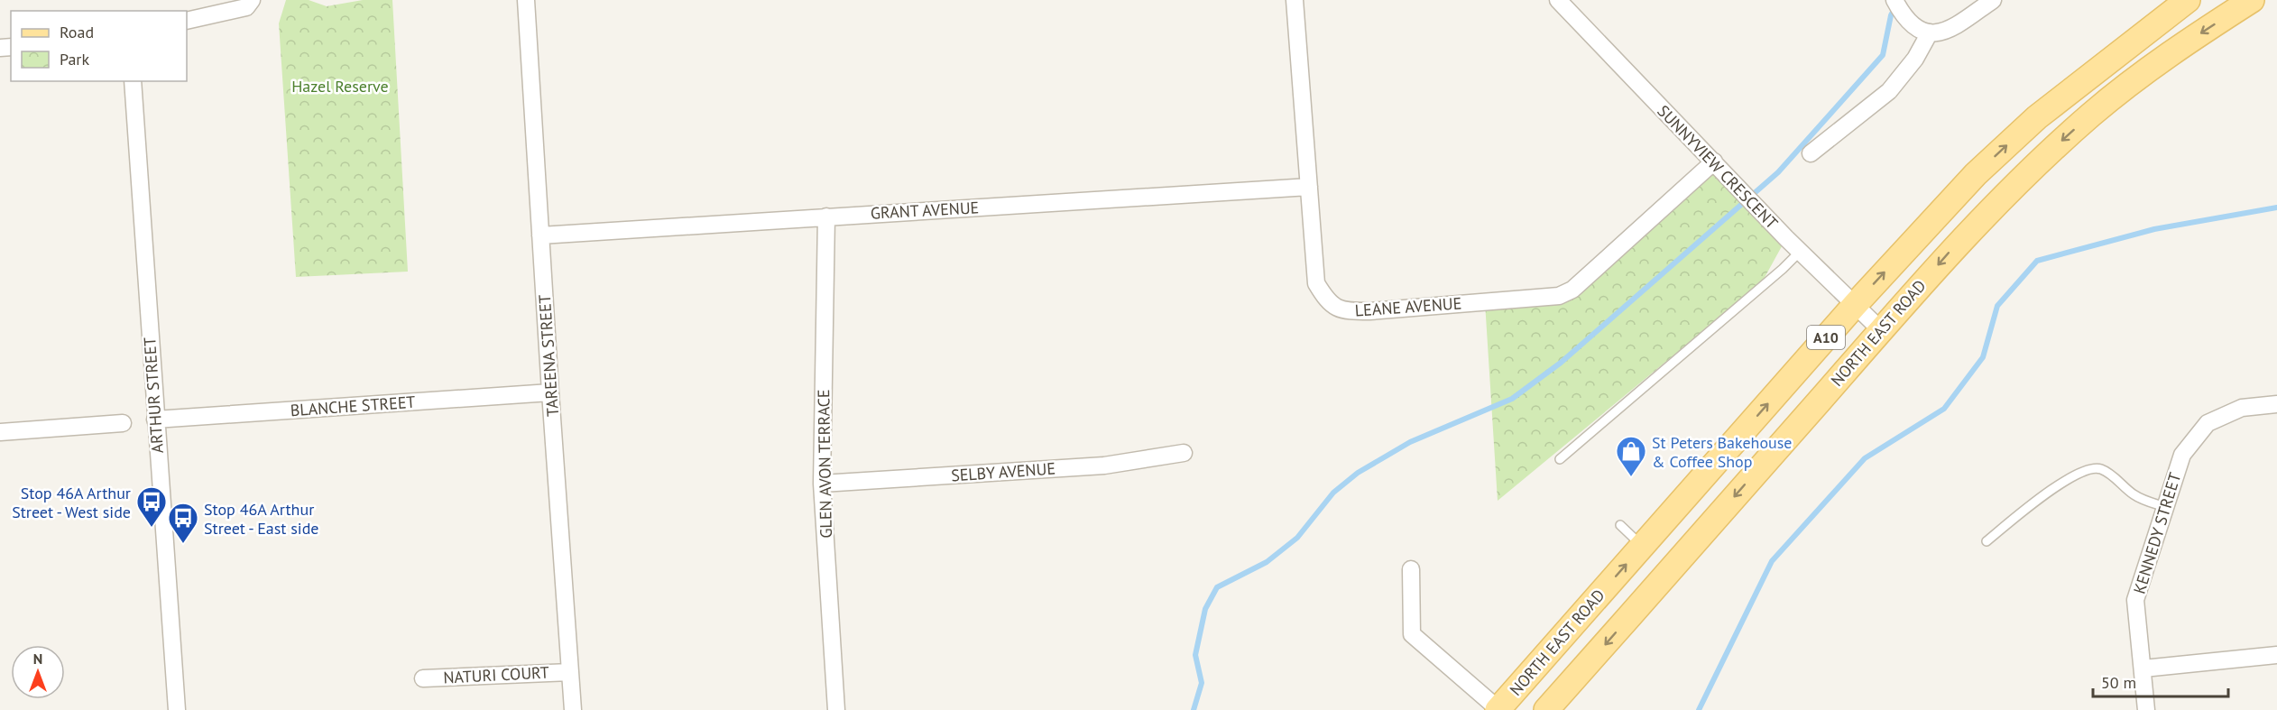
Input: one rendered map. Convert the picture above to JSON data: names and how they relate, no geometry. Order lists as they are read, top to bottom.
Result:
{
  "streets": {
    "main road": ["NORTH EAST ROAD", "A10"],
    "street": [
      "SUNNYVIEW CRESCENT",
      "GRANT AVENUE",
      "LEANE AVENUE",
      "TAREENA STREET",
      "ARTHUR STREET",
      "BLANCHE STREET",
      "GLEN AVON TERRACE",
      "SELBY AVENUE",
      "KENNEDY STREET",
      "NATURI COURT"
    ]
  },
  "crossings": [
    ["SUNNYVIEW CRESCENT", "LEANE AVENUE"],
    ["SUNNYVIEW CRESCENT", "NORTH EAST ROAD"],
    ["GRANT AVENUE", "LEANE AVENUE"],
    ["GRANT AVENUE", "TAREENA STREET"],
    ["GRANT AVENUE", "GLEN AVON TERRACE"],
    ["TAREENA STREET", "BLANCHE STREET"],
    ["TAREENA STREET", "NATURI COURT"],
    ["ARTHUR STREET", "BLANCHE STREET"],
    ["GLEN AVON TERRACE", "SELBY AVENUE"]
  ],
  "parks": ["Hazel Reserve"],
  "places": {
    "shop": ["St Peters Bakehouse & Coffee Shop"],
    "bus stop": ["Stop 46A Arthur Street - West side", "Stop 46A Arthur Street - East side"]
  },
  "legend": ["Road", "Park"],
  "scale_bar": "50 m",
  "north": "top"
}
